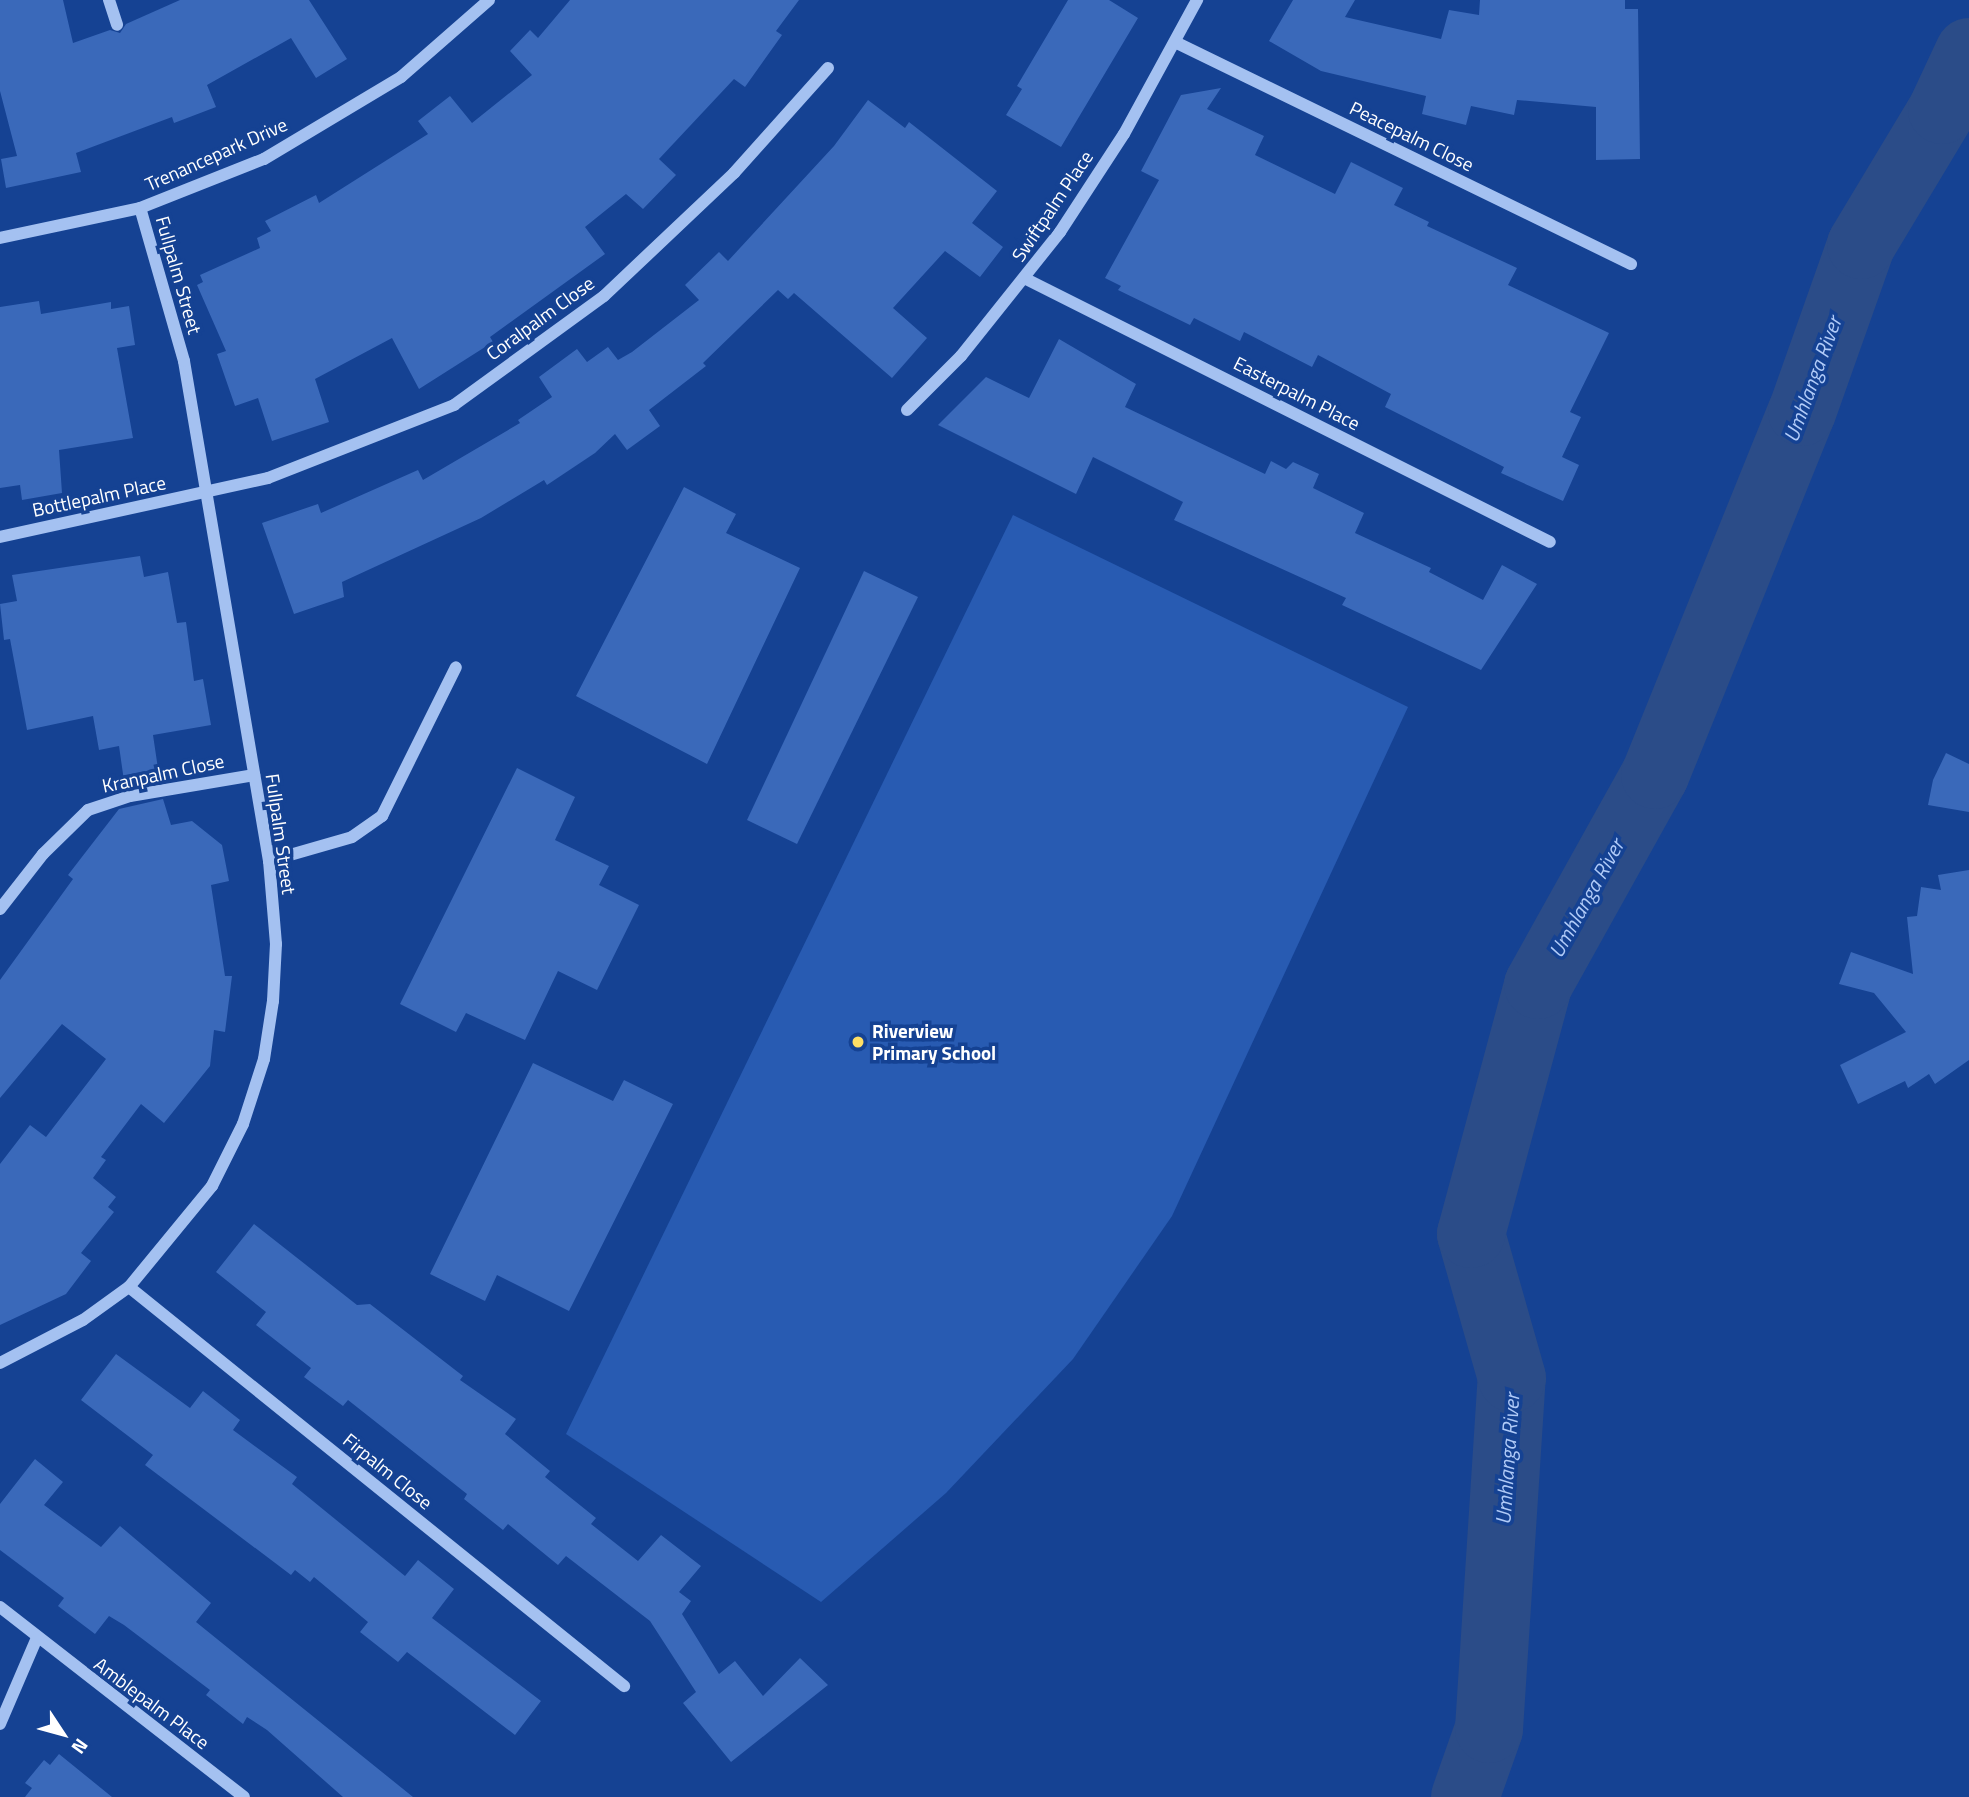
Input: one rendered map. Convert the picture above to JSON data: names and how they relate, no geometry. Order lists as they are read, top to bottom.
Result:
{
  "streets": {
    "street": [
      "Peacepalm Close",
      "Trenancepark Drive",
      "Swiftpalm Place",
      "Fullpalm Street",
      "Coralpalm Close",
      "Easterpalm Place",
      "Bottlepalm Place",
      "Kranpalm Close",
      "Firpalm Close",
      "Amblepalm Place"
    ]
  },
  "crossings": [
    ["Peacepalm Close", "Swiftpalm Place"],
    ["Trenancepark Drive", "Fullpalm Street"],
    ["Swiftpalm Place", "Easterpalm Place"],
    ["Fullpalm Street", "Coralpalm Close"],
    ["Fullpalm Street", "Bottlepalm Place"],
    ["Fullpalm Street", "Kranpalm Close"],
    ["Fullpalm Street", "Firpalm Close"],
    ["Coralpalm Close", "Bottlepalm Place"]
  ],
  "water": ["Umhlanga River"],
  "places": ["Riverview Primary School"],
  "north": "bottom right"
}
